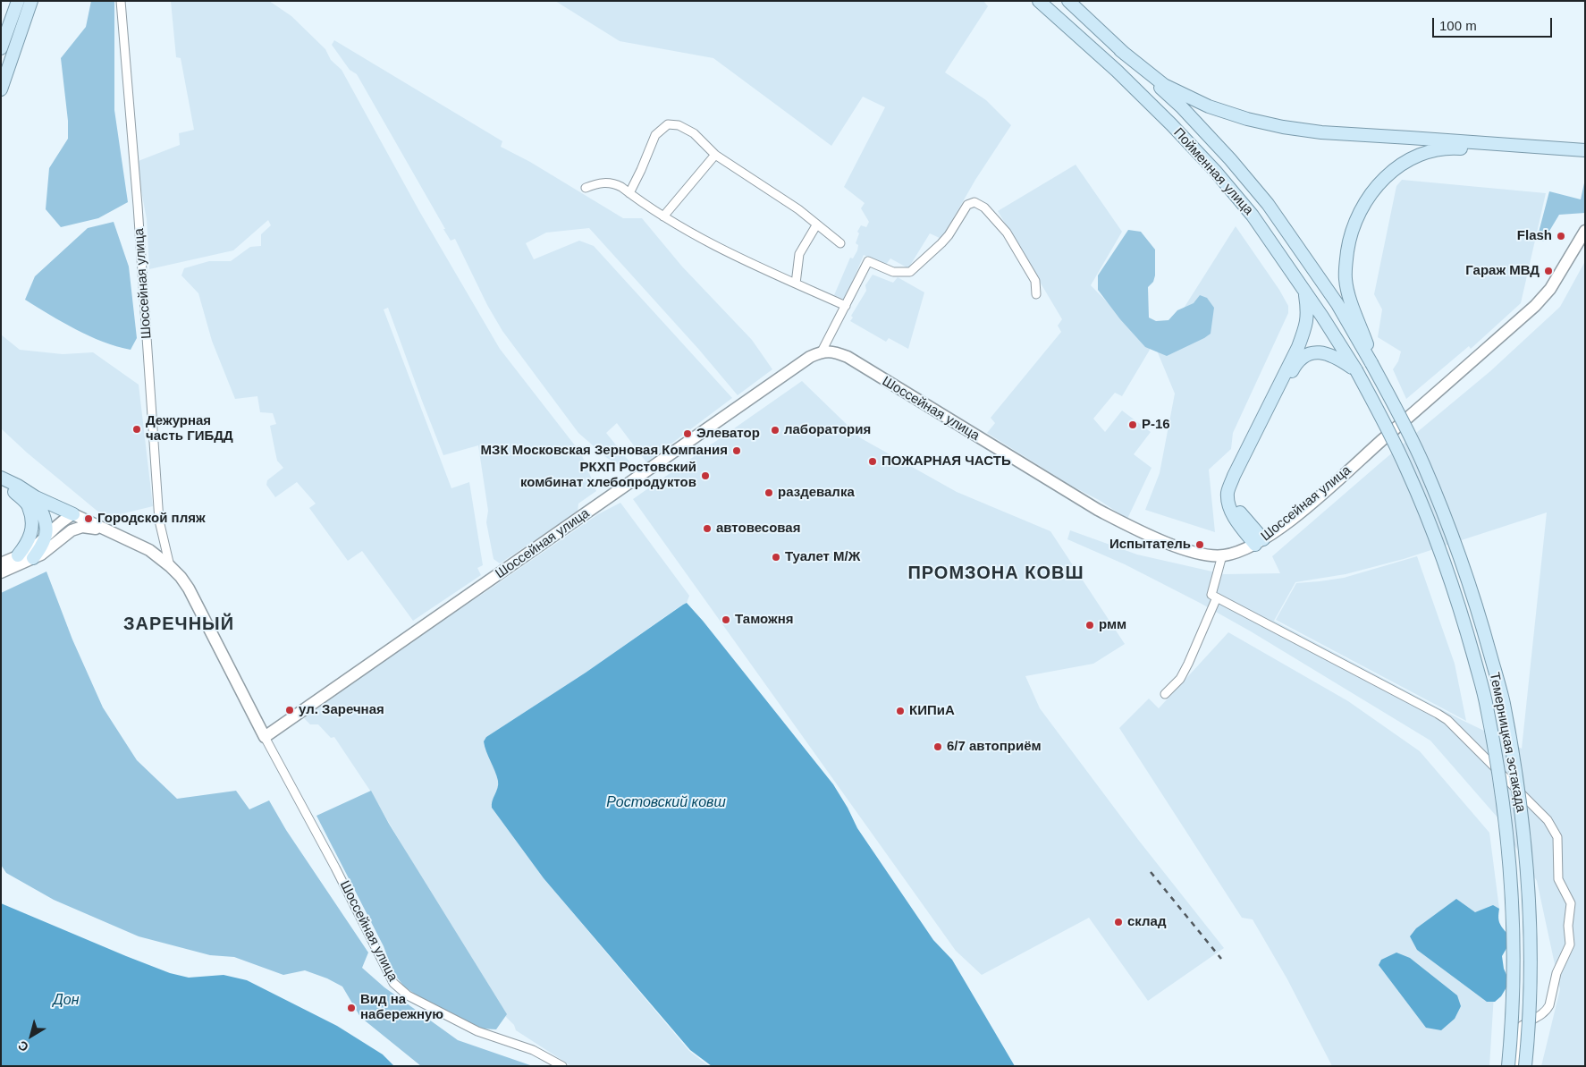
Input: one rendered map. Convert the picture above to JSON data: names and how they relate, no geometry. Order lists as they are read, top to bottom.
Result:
{
  "streets": {
    "main road": ["Пойменная улица", "Шоссейная улица", "Темерницкая эстакада"]
  },
  "crossings": [
    ["Пойменная улица", "Темерницкая эстакада"]
  ],
  "districts": ["ПРОМЗОНА КОВШ", "ЗАРЕЧНЫЙ"],
  "water": ["Ростовский ковш", "Дон"],
  "places": [
    "Flash",
    "Гараж МВД",
    "Р-16",
    "Дежурная часть ГИБДД",
    "лаборатория",
    "Элеватор",
    "МЗК Московская Зерновая Компания",
    "ПОЖАРНАЯ ЧАСТЬ",
    "РКХП Ростовский комбинат хлебопродуктов",
    "раздевалка",
    "Городской пляж",
    "автовесовая",
    "Испытатель",
    "Туалет М/Ж",
    "Таможня",
    "рмм",
    "ул. Заречная",
    "КИПиА",
    "6/7 автоприём",
    "склад",
    "Вид на набережную"
  ],
  "scale_bar": "100 m",
  "north": "bottom left"
}
